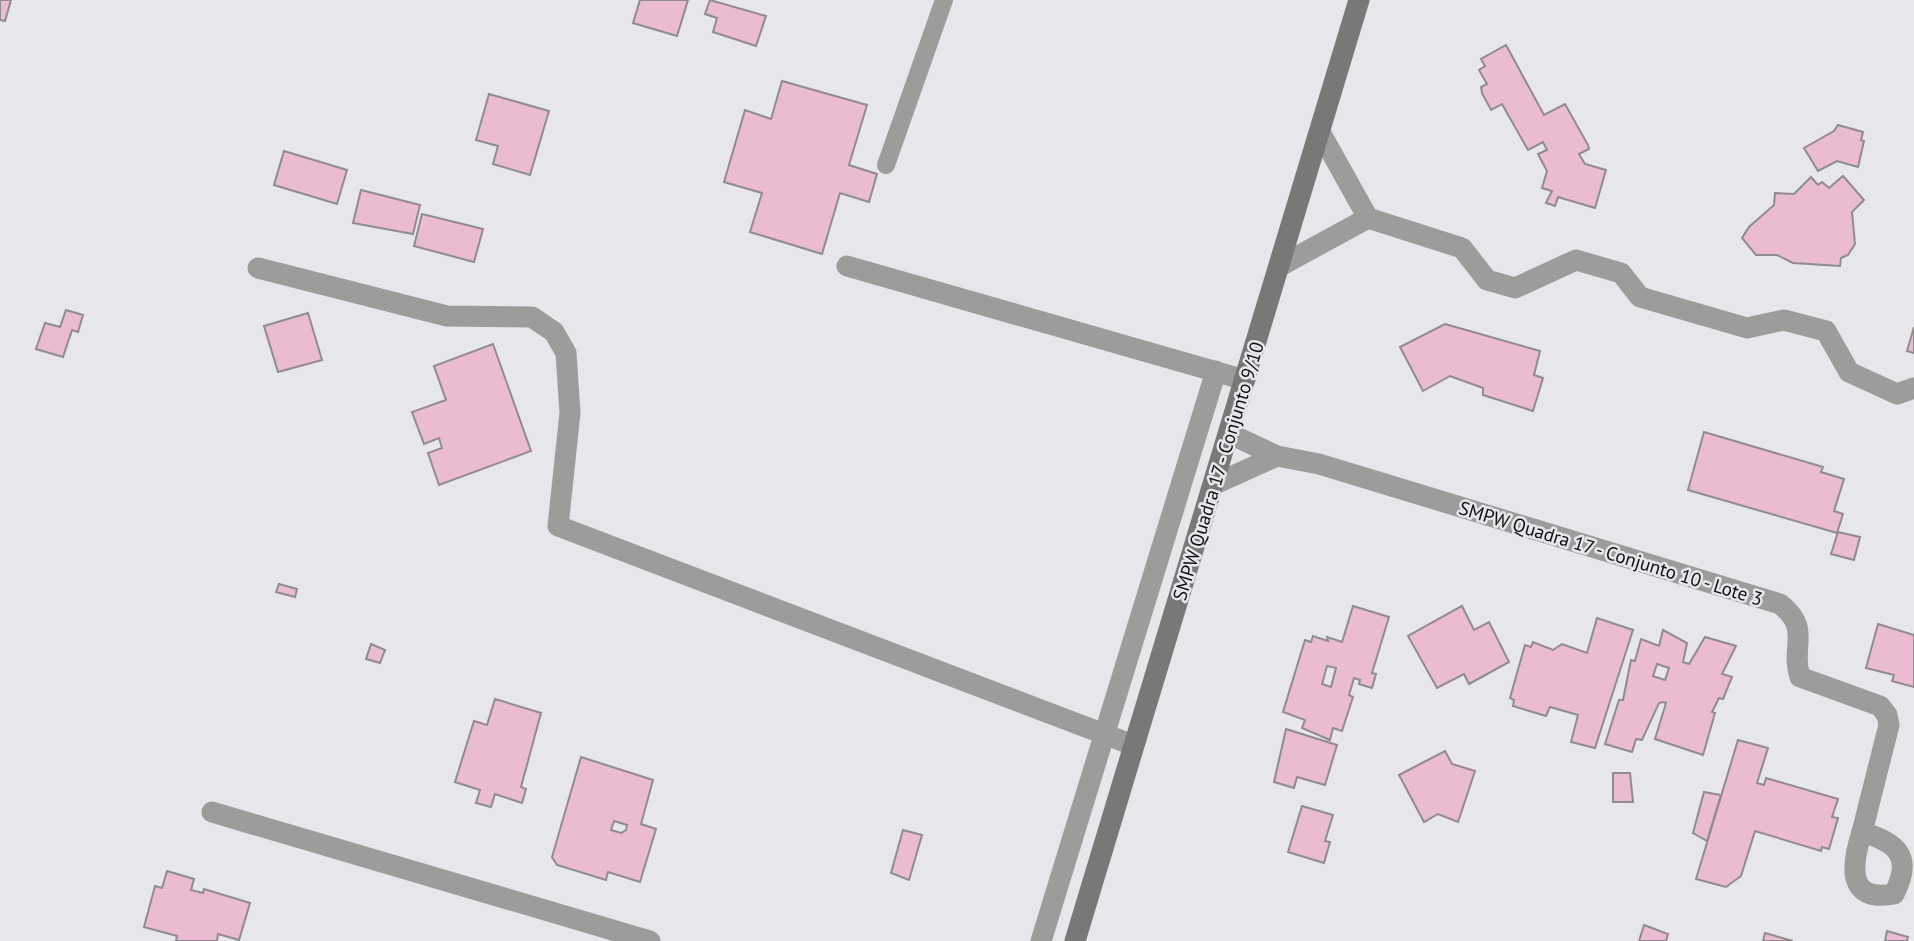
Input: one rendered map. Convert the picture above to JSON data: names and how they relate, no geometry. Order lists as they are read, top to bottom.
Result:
{
  "streets": {
    "street": ["SMPW Quadra 17 - Conjunto 9/10", "SMPW Quadra 17 - Conjunto 10 - Lote 3"]
  },
  "crossings": [
    ["SMPW Quadra 17 - Conjunto 9/10", "SMPW Quadra 17 - Conjunto 10 - Lote 3"]
  ]
}
